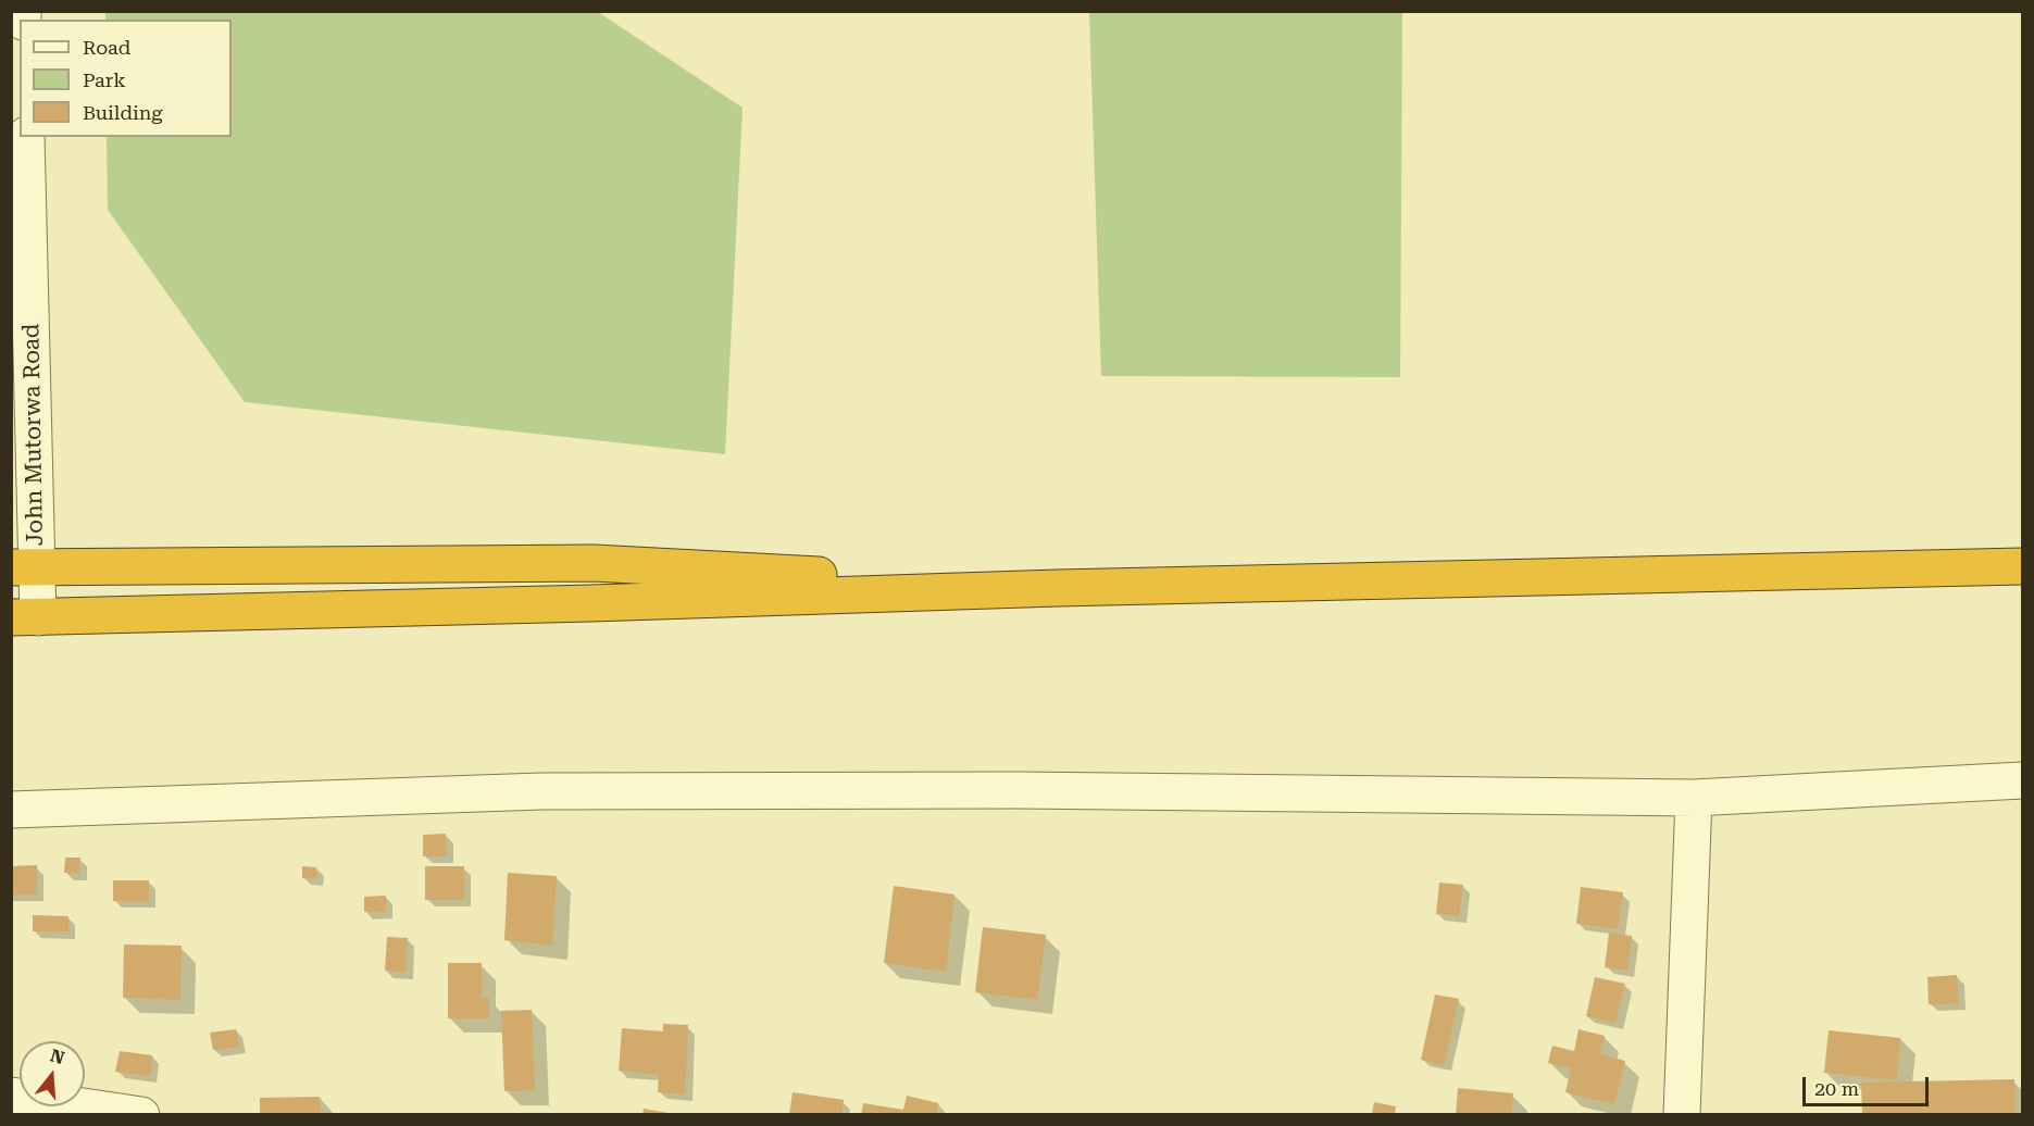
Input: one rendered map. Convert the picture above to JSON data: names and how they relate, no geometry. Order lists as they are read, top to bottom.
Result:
{
  "streets": {
    "street": ["John Mutorwa Road"]
  },
  "legend": ["Road", "Park", "Building"],
  "scale_bar": "20 m",
  "north": "top"
}
